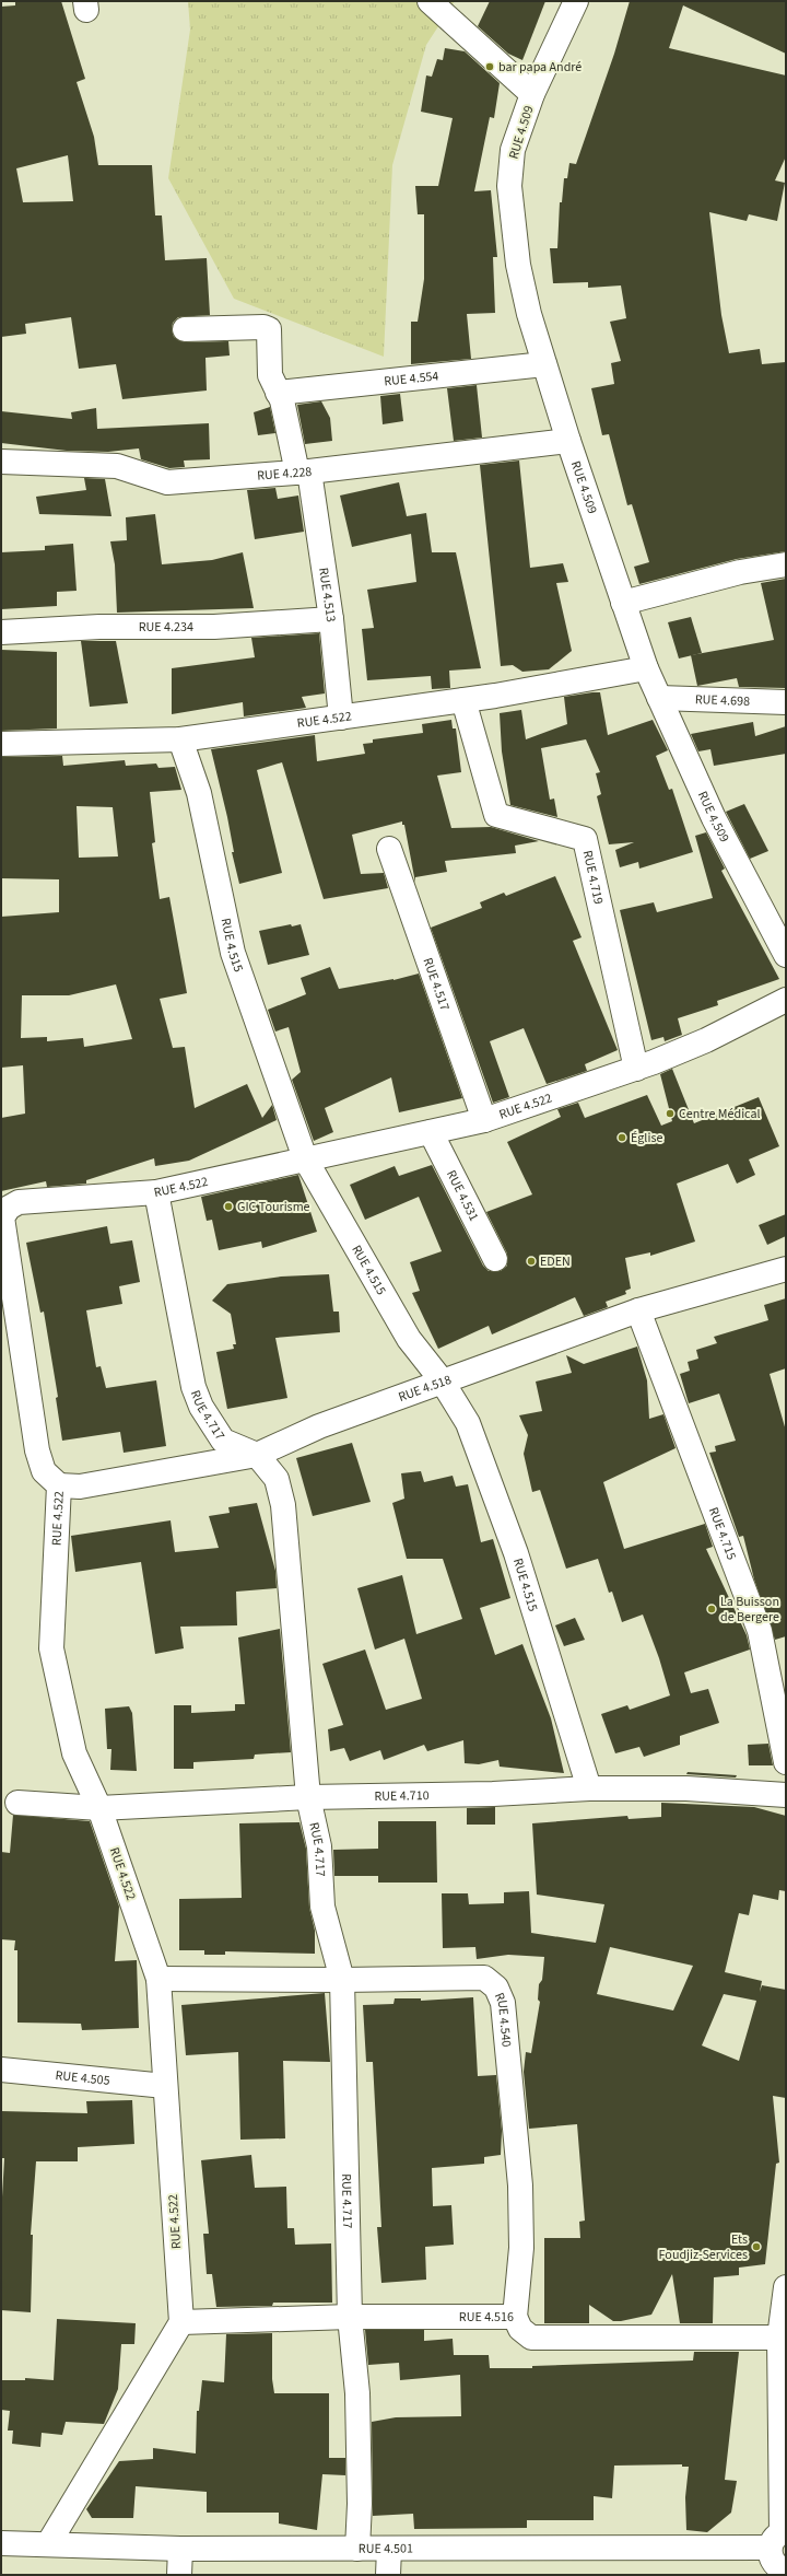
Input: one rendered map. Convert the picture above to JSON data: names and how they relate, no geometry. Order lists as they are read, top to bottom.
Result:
{
  "streets": {
    "street": [
      "RUE 4.509",
      "RUE 4.554",
      "RUE 4.228",
      "RUE 4.513",
      "RUE 4.234",
      "RUE 4.698",
      "RUE 4.522",
      "RUE 4.719",
      "RUE 4.515",
      "RUE 4.517",
      "RUE 4.531",
      "RUE 4.518",
      "RUE 4.717",
      "RUE 4.715",
      "RUE 4.710",
      "RUE 4.540",
      "RUE 4.505",
      "RUE 4.516",
      "RUE 4.501"
    ]
  },
  "crossings": [
    ["RUE 4.509", "RUE 4.554"],
    ["RUE 4.509", "RUE 4.228"],
    ["RUE 4.509", "RUE 4.698"],
    ["RUE 4.509", "RUE 4.522"],
    ["RUE 4.554", "RUE 4.513"],
    ["RUE 4.228", "RUE 4.513"],
    ["RUE 4.513", "RUE 4.234"],
    ["RUE 4.513", "RUE 4.522"],
    ["RUE 4.522", "RUE 4.719"],
    ["RUE 4.522", "RUE 4.515"],
    ["RUE 4.522", "RUE 4.517"],
    ["RUE 4.522", "RUE 4.531"],
    ["RUE 4.522", "RUE 4.518"],
    ["RUE 4.522", "RUE 4.717"],
    ["RUE 4.522", "RUE 4.710"],
    ["RUE 4.522", "RUE 4.540"],
    ["RUE 4.522", "RUE 4.505"],
    ["RUE 4.522", "RUE 4.516"],
    ["RUE 4.515", "RUE 4.518"],
    ["RUE 4.515", "RUE 4.710"],
    ["RUE 4.518", "RUE 4.717"],
    ["RUE 4.518", "RUE 4.715"],
    ["RUE 4.717", "RUE 4.710"],
    ["RUE 4.717", "RUE 4.540"],
    ["RUE 4.717", "RUE 4.516"],
    ["RUE 4.717", "RUE 4.501"],
    ["RUE 4.540", "RUE 4.516"]
  ],
  "places": [
    "bar papa André",
    "Centre Médical",
    "Église",
    "GIC Tourisme",
    "EDEN",
    "La Buisson de Bergere",
    "Ets Foudjiz-Services"
  ]
}
